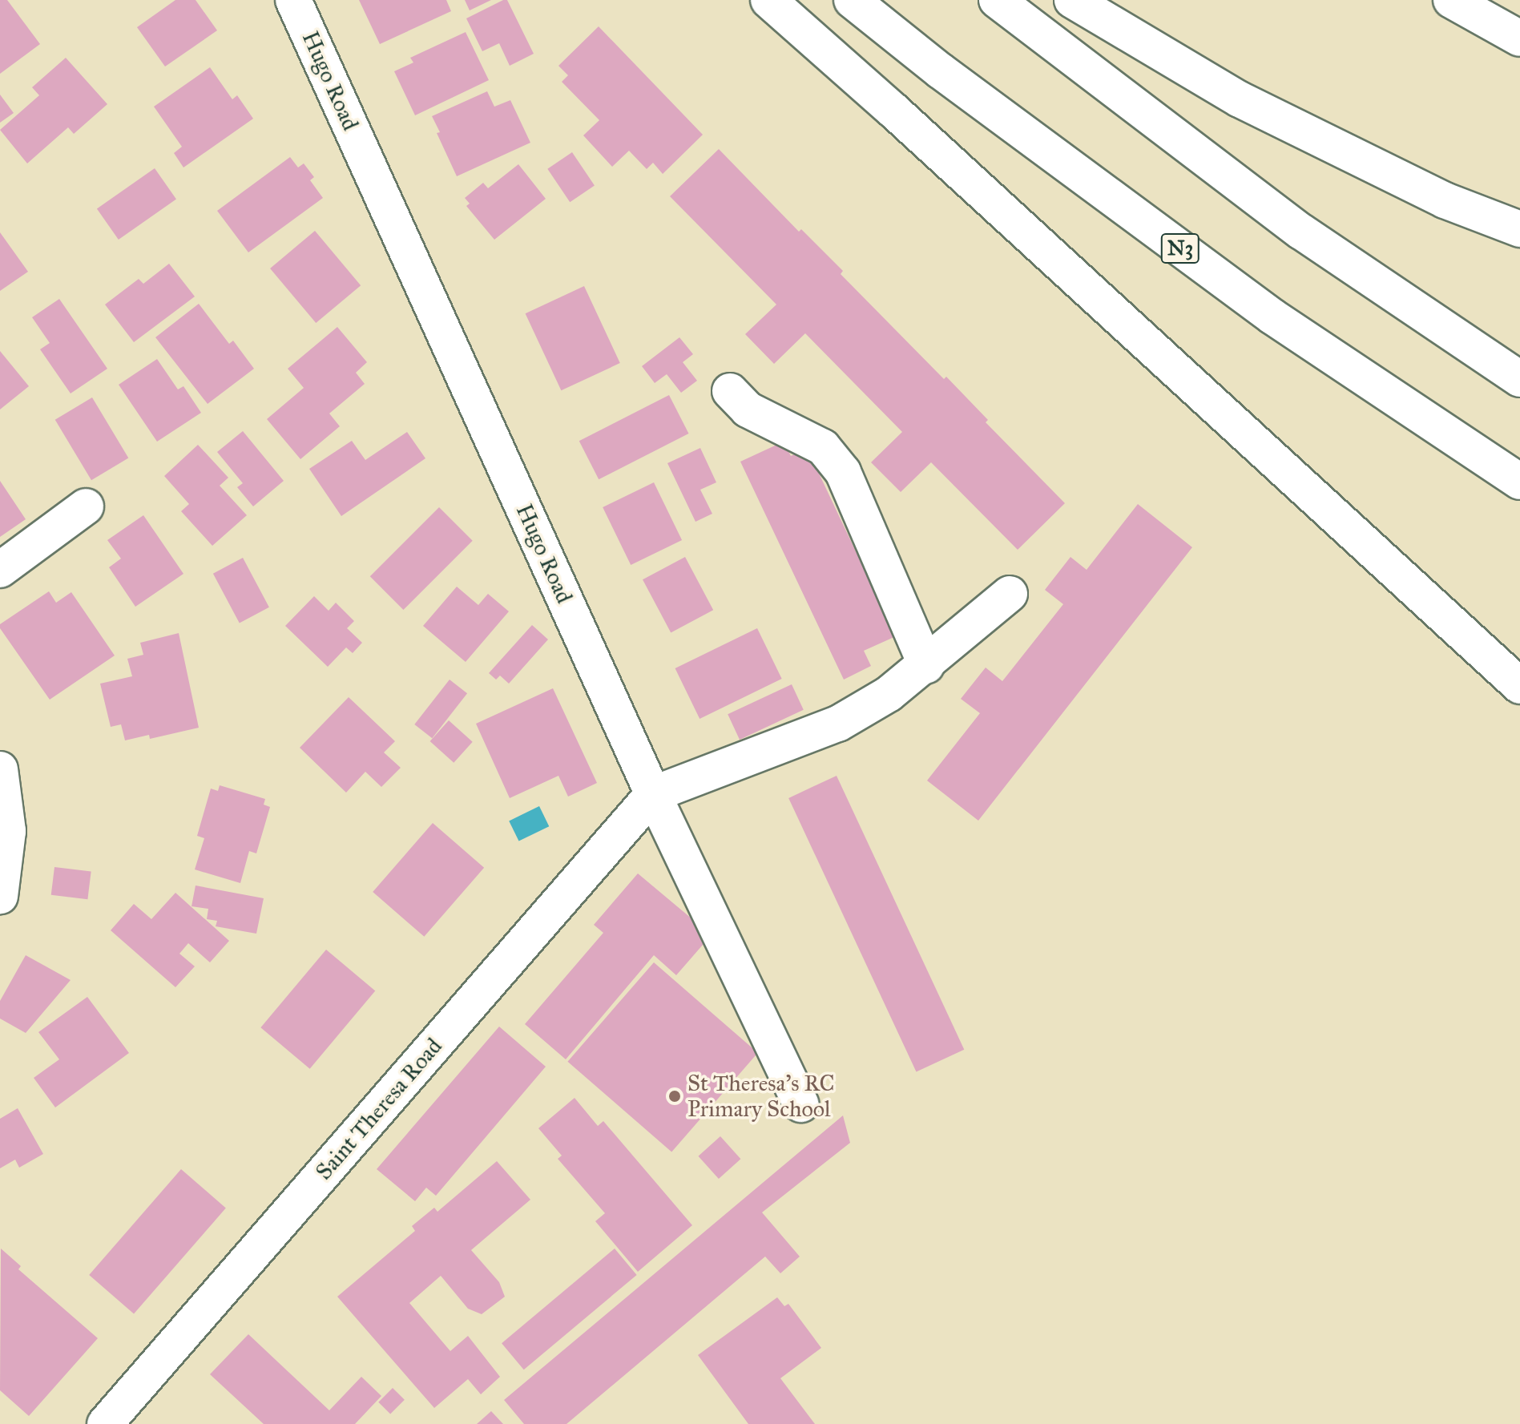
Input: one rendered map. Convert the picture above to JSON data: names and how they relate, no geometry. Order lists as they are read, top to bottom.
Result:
{
  "streets": {
    "main road": ["Hugo Road", "N3", "Saint Theresa Road"]
  },
  "crossings": [
    ["Hugo Road", "Saint Theresa Road"]
  ],
  "places": ["St Theresa's RC Primary School"]
}
